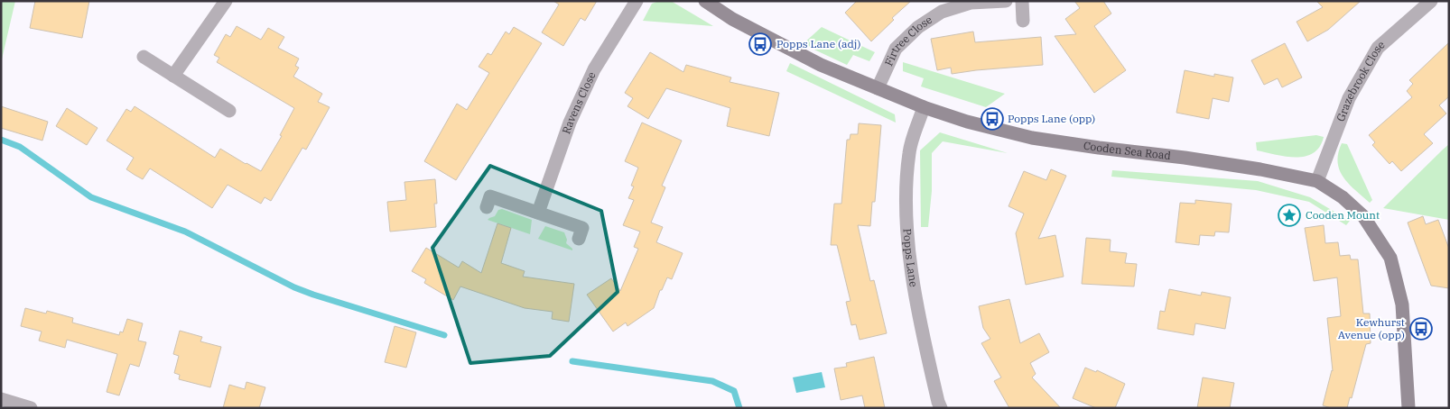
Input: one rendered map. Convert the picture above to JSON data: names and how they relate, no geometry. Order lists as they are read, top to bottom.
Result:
{
  "streets": {
    "main road": ["Cooden Sea Road"],
    "street": [
      "Firtree Close",
      "Grazebrook Close",
      "Ravens Close",
      "Popps Lane"
    ]
  },
  "crossings": [
    ["Firtree Close", "Cooden Sea Road"],
    ["Grazebrook Close", "Cooden Sea Road"],
    ["Cooden Sea Road", "Popps Lane"]
  ],
  "places": {
    "bus stop": ["Popps Lane (adj)", "Popps Lane (opp)", "Kewhurst Avenue (opp)"],
    "place": ["Cooden Mount"]
  }
}
